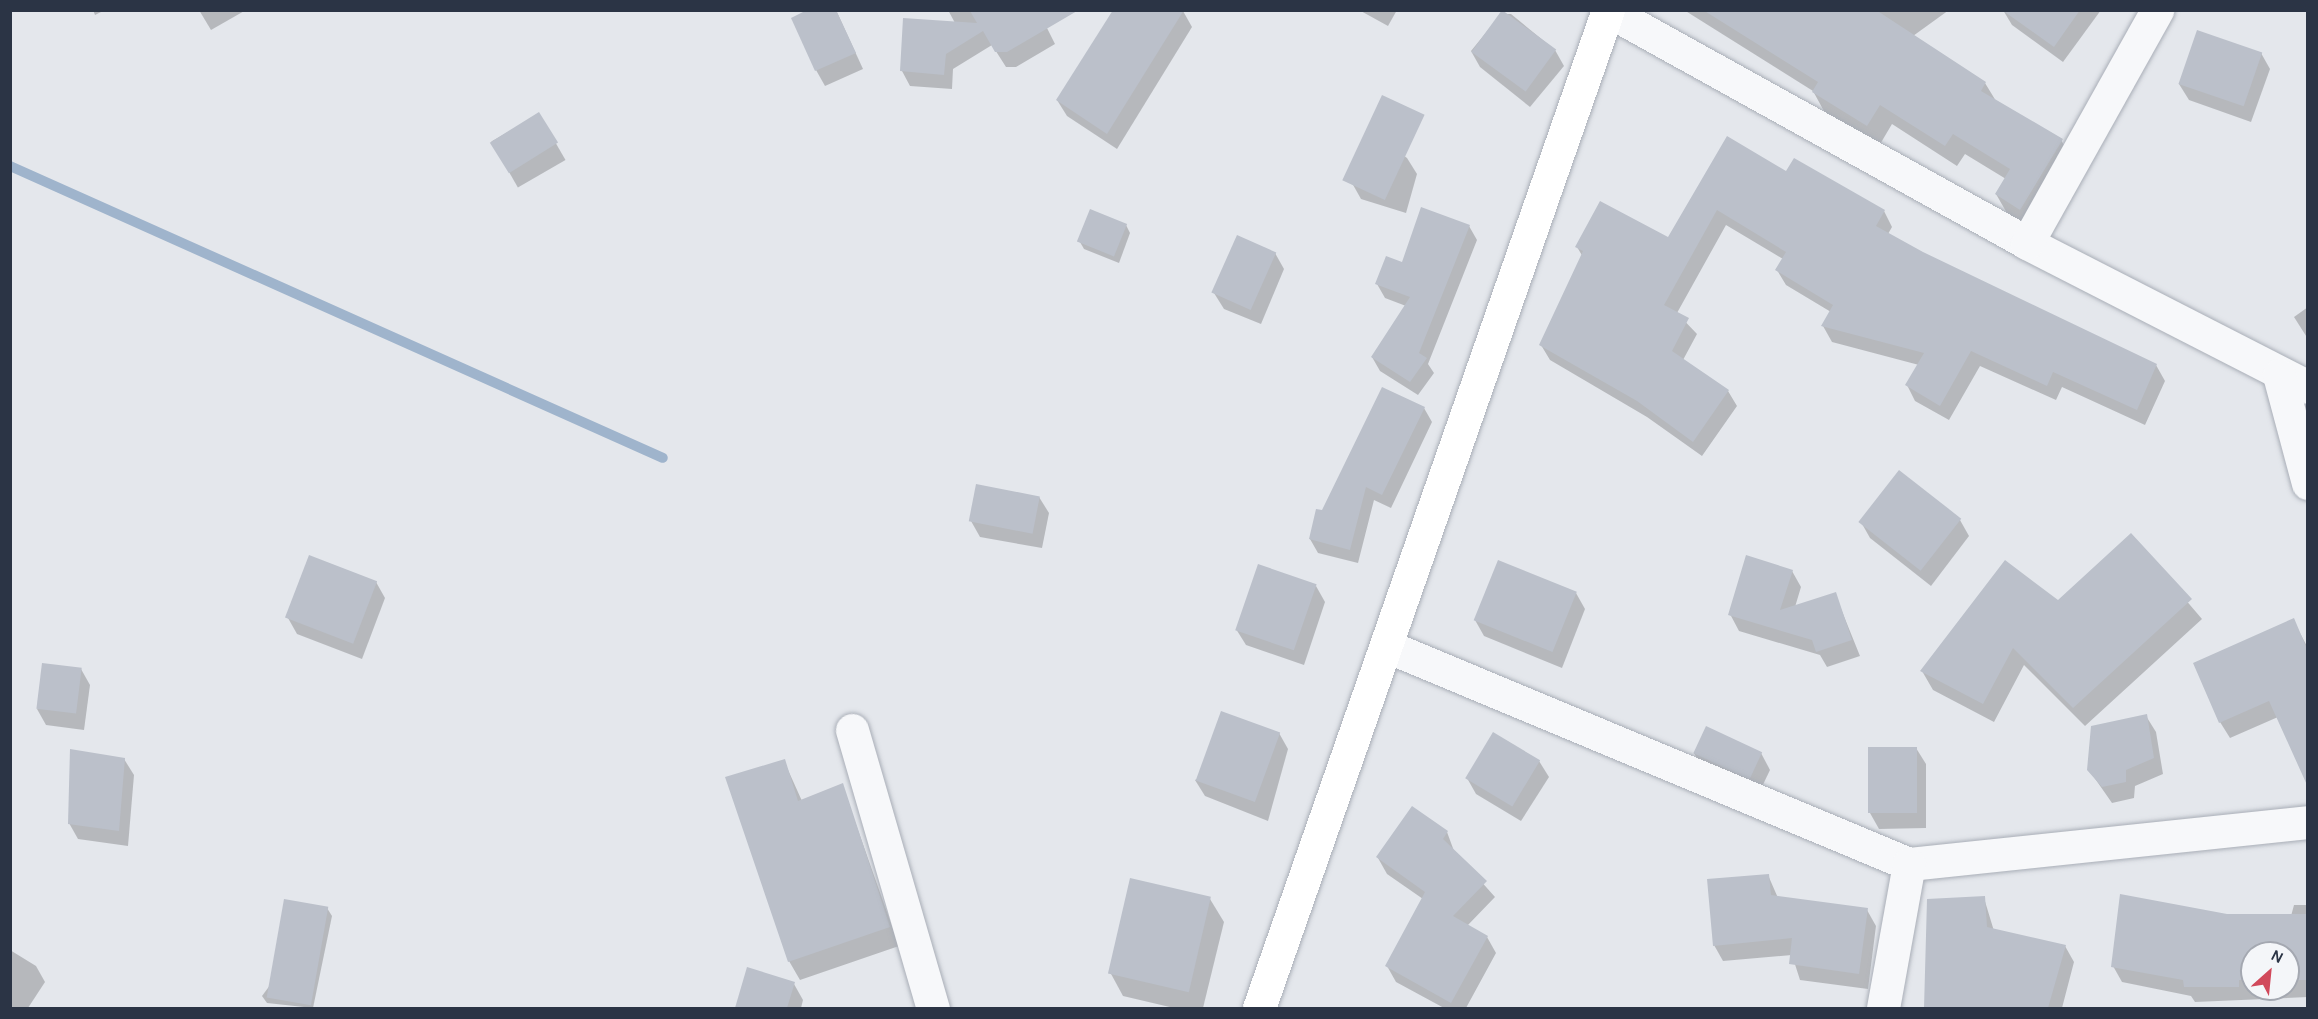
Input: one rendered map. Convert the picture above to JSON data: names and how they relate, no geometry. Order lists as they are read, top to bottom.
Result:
{
  "north": "top right"
}
